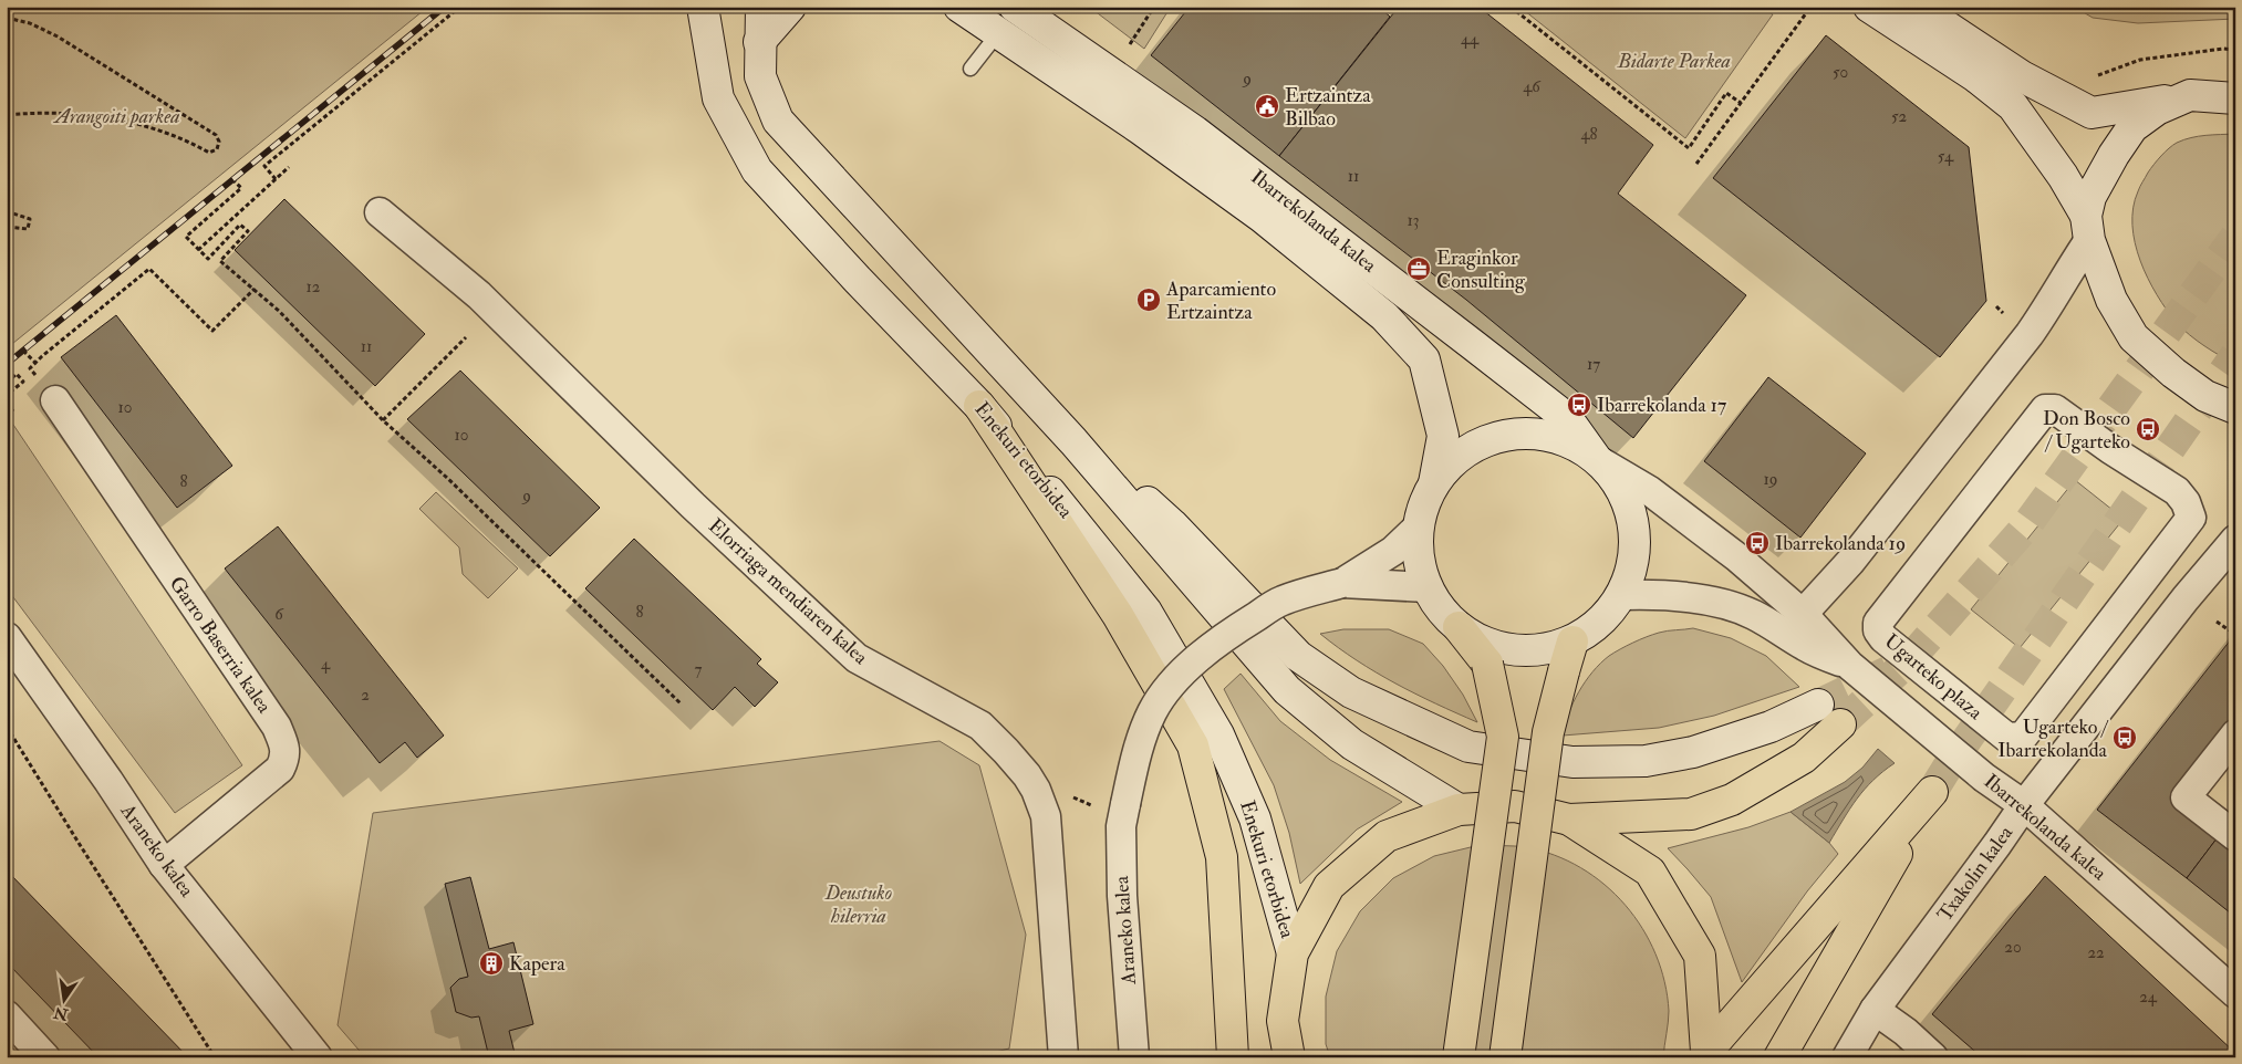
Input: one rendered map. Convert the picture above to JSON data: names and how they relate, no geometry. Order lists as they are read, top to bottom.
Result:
{
  "streets": {
    "main road": ["Ibarrekolanda kalea", "Enekuri etorbidea"],
    "street": [
      "Elorriaga mendiaren kalea",
      "Garro Baserria kalea",
      "Ugarteko plaza",
      "Araneko kalea",
      "Txakolin kalea"
    ]
  },
  "crossings": [
    ["Ibarrekolanda kalea", "Txakolin kalea"],
    ["Garro Baserria kalea", "Araneko kalea"]
  ],
  "parks": ["Bidarte Parkea", "Arangoiti parkea", "Deustuko hilerria"],
  "places": {
    "public building": ["Ertzaintza Bilbao"],
    "office": ["Eraginkor Consulting"],
    "parking": ["Aparcamiento Ertzaintza"],
    "bus stop": [
      "Ibarrekolanda 17",
      "Don Bosco / Ugarteko",
      "Ibarrekolanda 19",
      "Ugarteko / Ibarrekolanda"
    ],
    "building": ["Kapera"]
  },
  "house_numbers": [
    "44",
    "50",
    "9",
    "46",
    "52",
    "48",
    "54",
    "11",
    "13",
    "12",
    "11",
    "17",
    "10",
    "10",
    "19",
    "8",
    "9",
    "8",
    "6",
    "4",
    "7",
    "2",
    "20",
    "22",
    "24"
  ],
  "north": "bottom"
}
